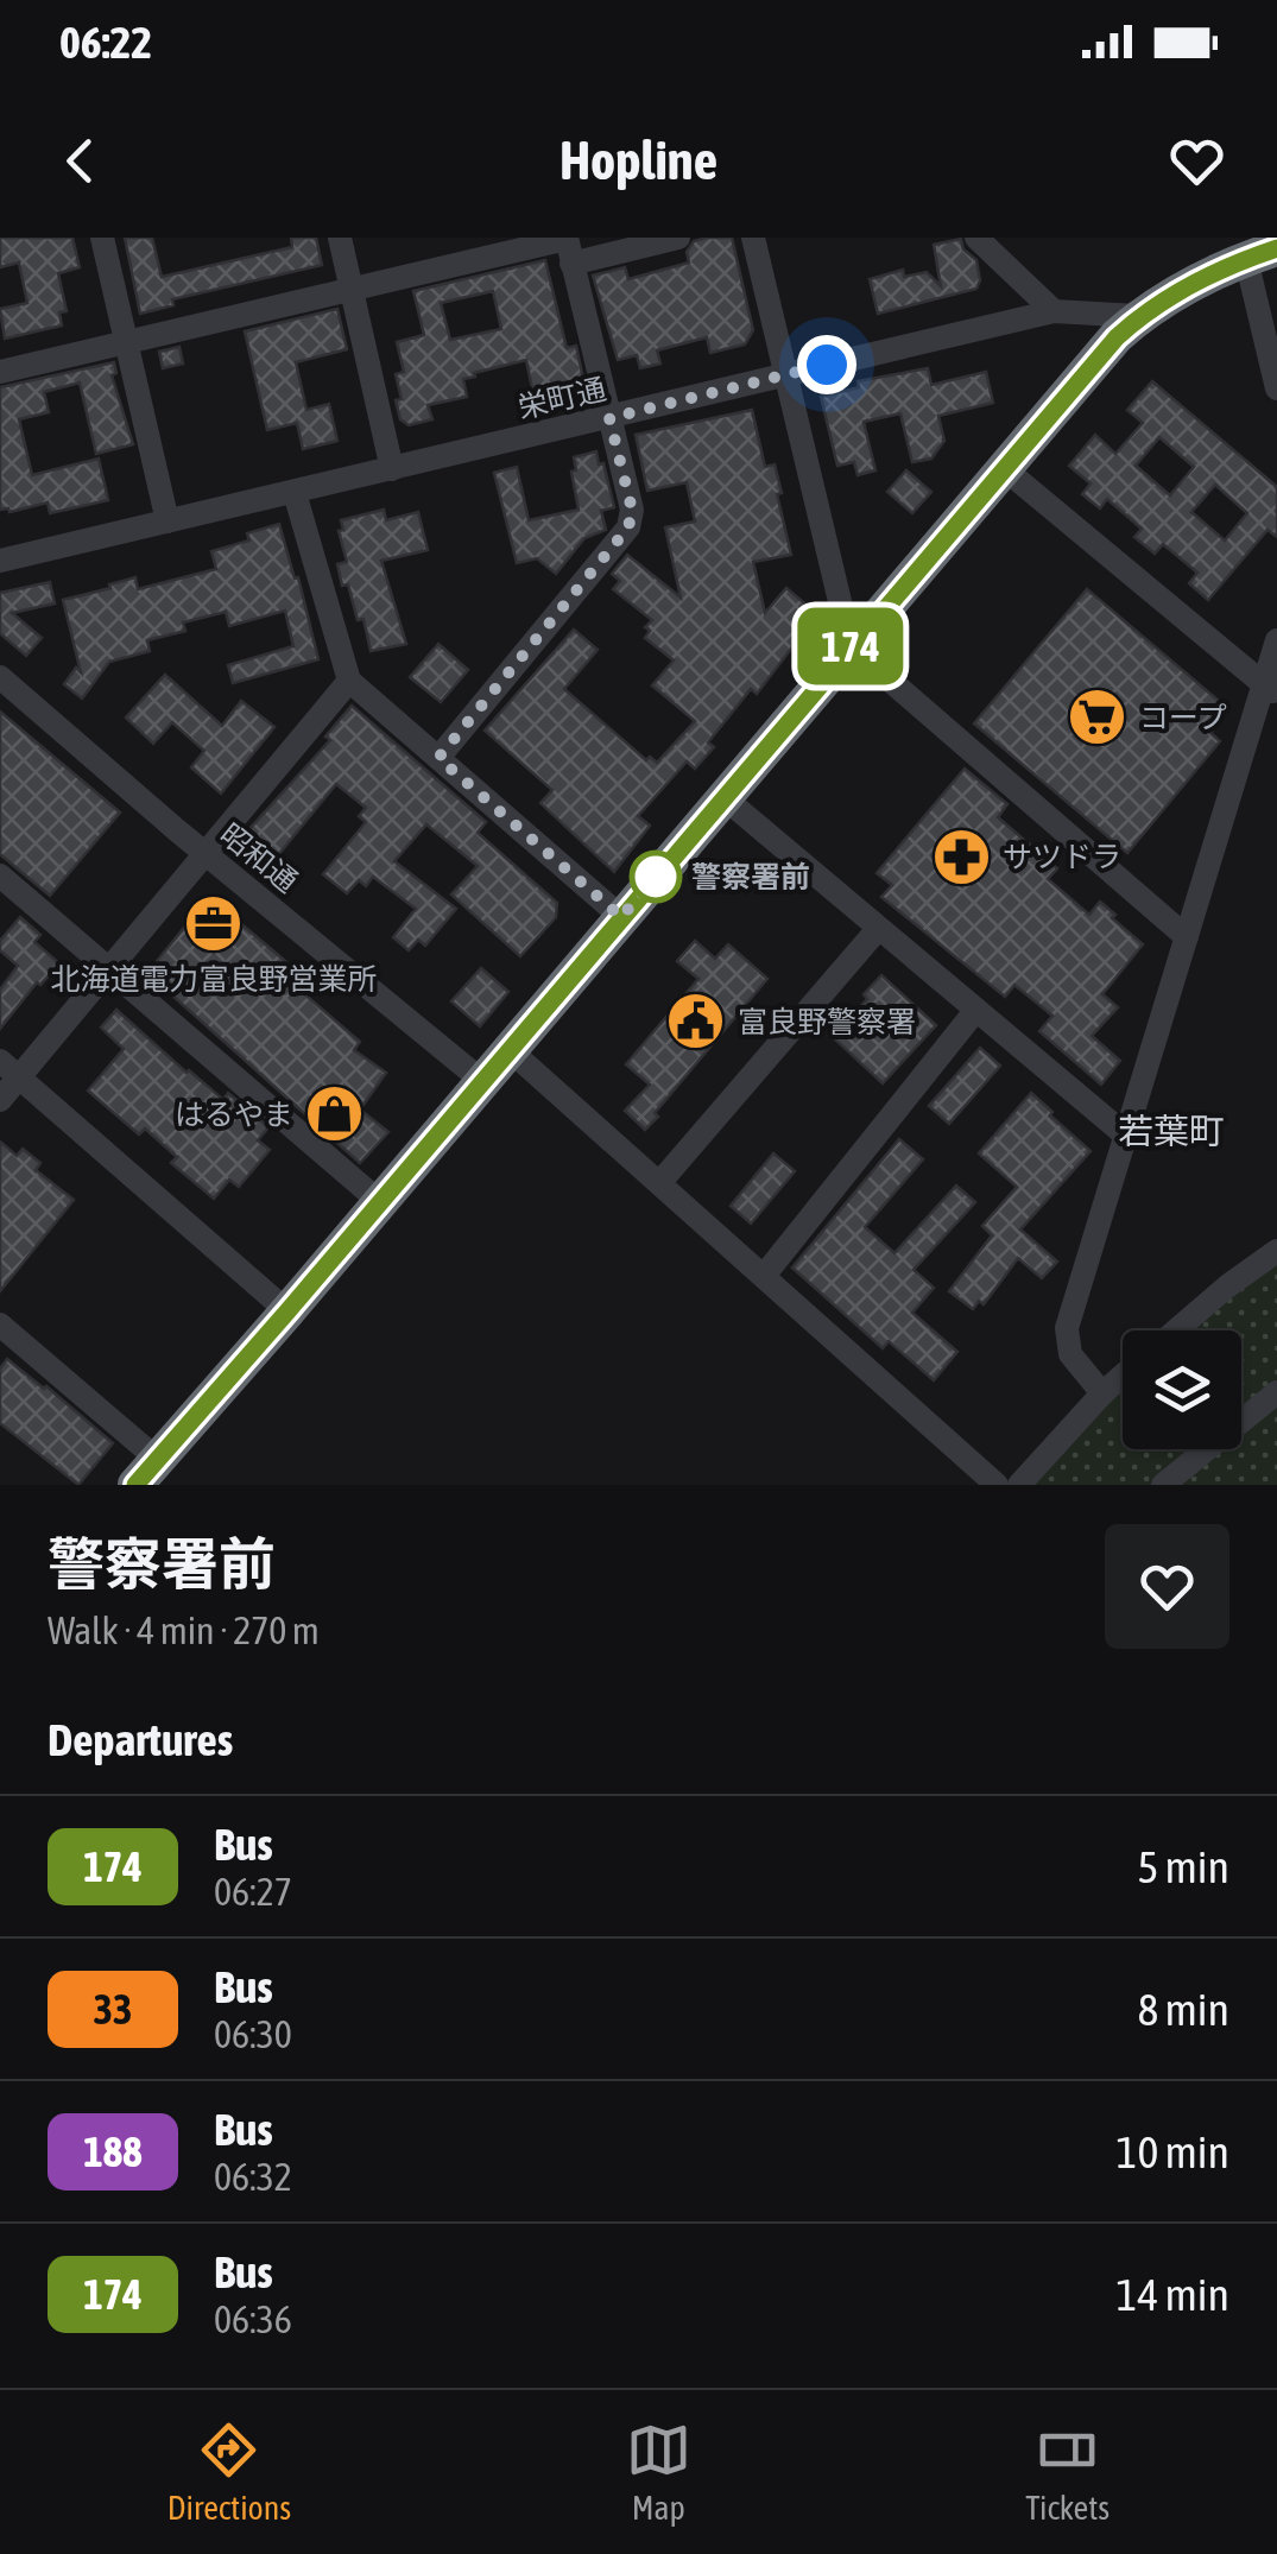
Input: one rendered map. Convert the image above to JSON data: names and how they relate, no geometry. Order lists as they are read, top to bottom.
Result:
{
  "streets": {
    "street": ["栄町通", "昭和通"]
  },
  "districts": ["若葉町"],
  "places": {
    "supermarket": ["コープ"],
    "pharmacy": ["サツドラ"],
    "other": ["警察署前"],
    "office": ["北海道電力富良野営業所"],
    "public building": ["富良野警察署"],
    "shop": ["はるやま"]
  },
  "lines": ["bus line 174"],
  "page": {
    "status": "06:22",
    "header": "Hopline",
    "on_map": "174",
    "heading": [
      ["警察署前", "Walk · 4 min · 270 m"],
      "Departures"
    ],
    "list": [
      {
        "mark": "174",
        "name": "Bus",
        "note": "06:27",
        "value": "5 min"
      },
      {
        "mark": "33",
        "name": "Bus",
        "note": "06:30",
        "value": "8 min"
      },
      {
        "mark": "188",
        "name": "Bus",
        "note": "06:32",
        "value": "10 min"
      },
      {
        "mark": "174",
        "name": "Bus",
        "note": "06:36",
        "value": "14 min"
      }
    ],
    "tabs": ["Directions", "Map", "Tickets"]
  }
}
